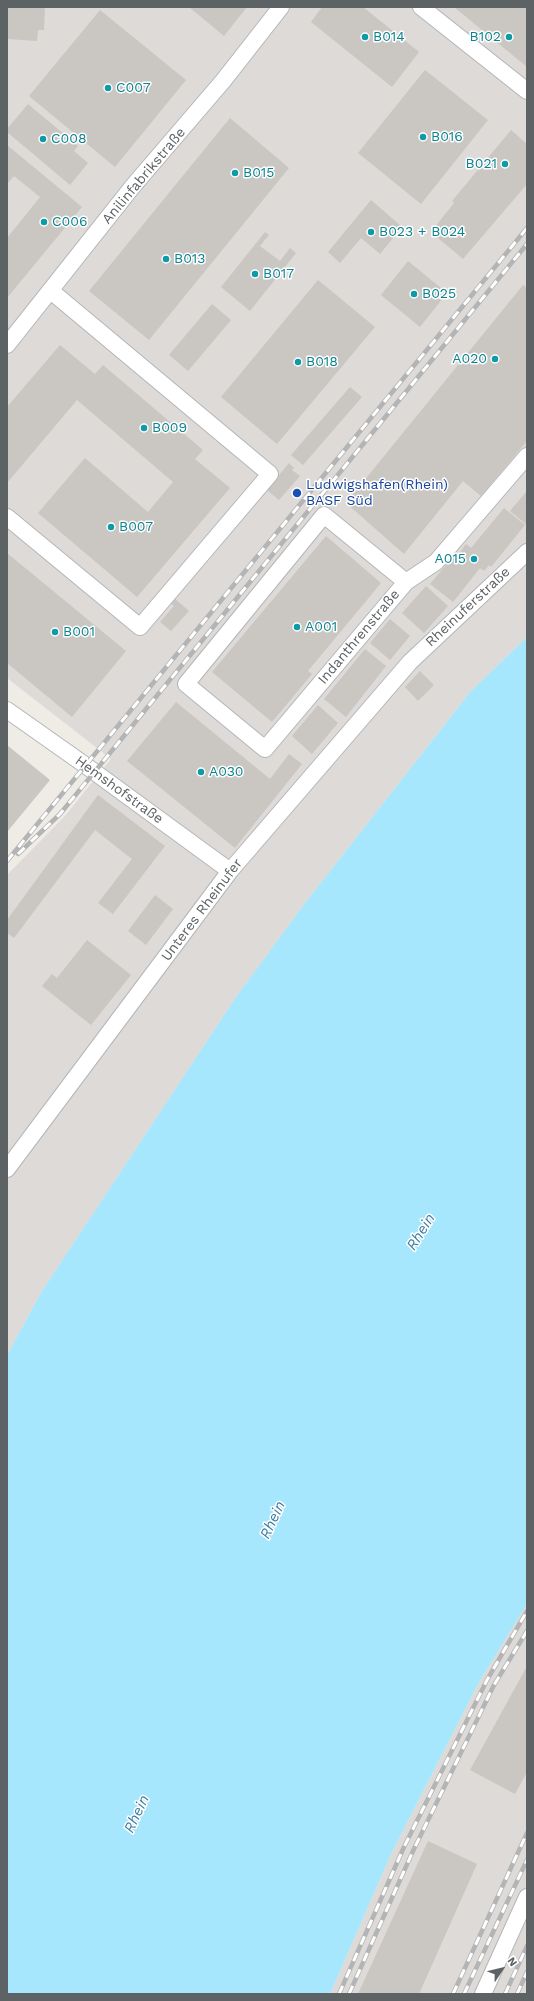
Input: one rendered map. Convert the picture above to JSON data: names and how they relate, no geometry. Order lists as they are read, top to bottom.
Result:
{
  "streets": {
    "street": [
      "Anilinfabrikstraße",
      "Rheinuferstraße",
      "Indanthrenstraße",
      "Hemshofstraße",
      "Unteres Rheinufer"
    ]
  },
  "crossings": [
    ["Rheinuferstraße", "Unteres Rheinufer"],
    ["Hemshofstraße", "Unteres Rheinufer"]
  ],
  "water": ["Rhein"],
  "places": [
    "B014",
    "B102",
    "C007",
    "B016",
    "C008",
    "B021",
    "B015",
    "C006",
    "B023 + B024",
    "B013",
    "B017",
    "B025",
    "A020",
    "B018",
    "B009",
    "Ludwigshafen(Rhein) BASF Süd",
    "B007",
    "A015",
    "A001",
    "B001",
    "A030"
  ],
  "north": "top right"
}
